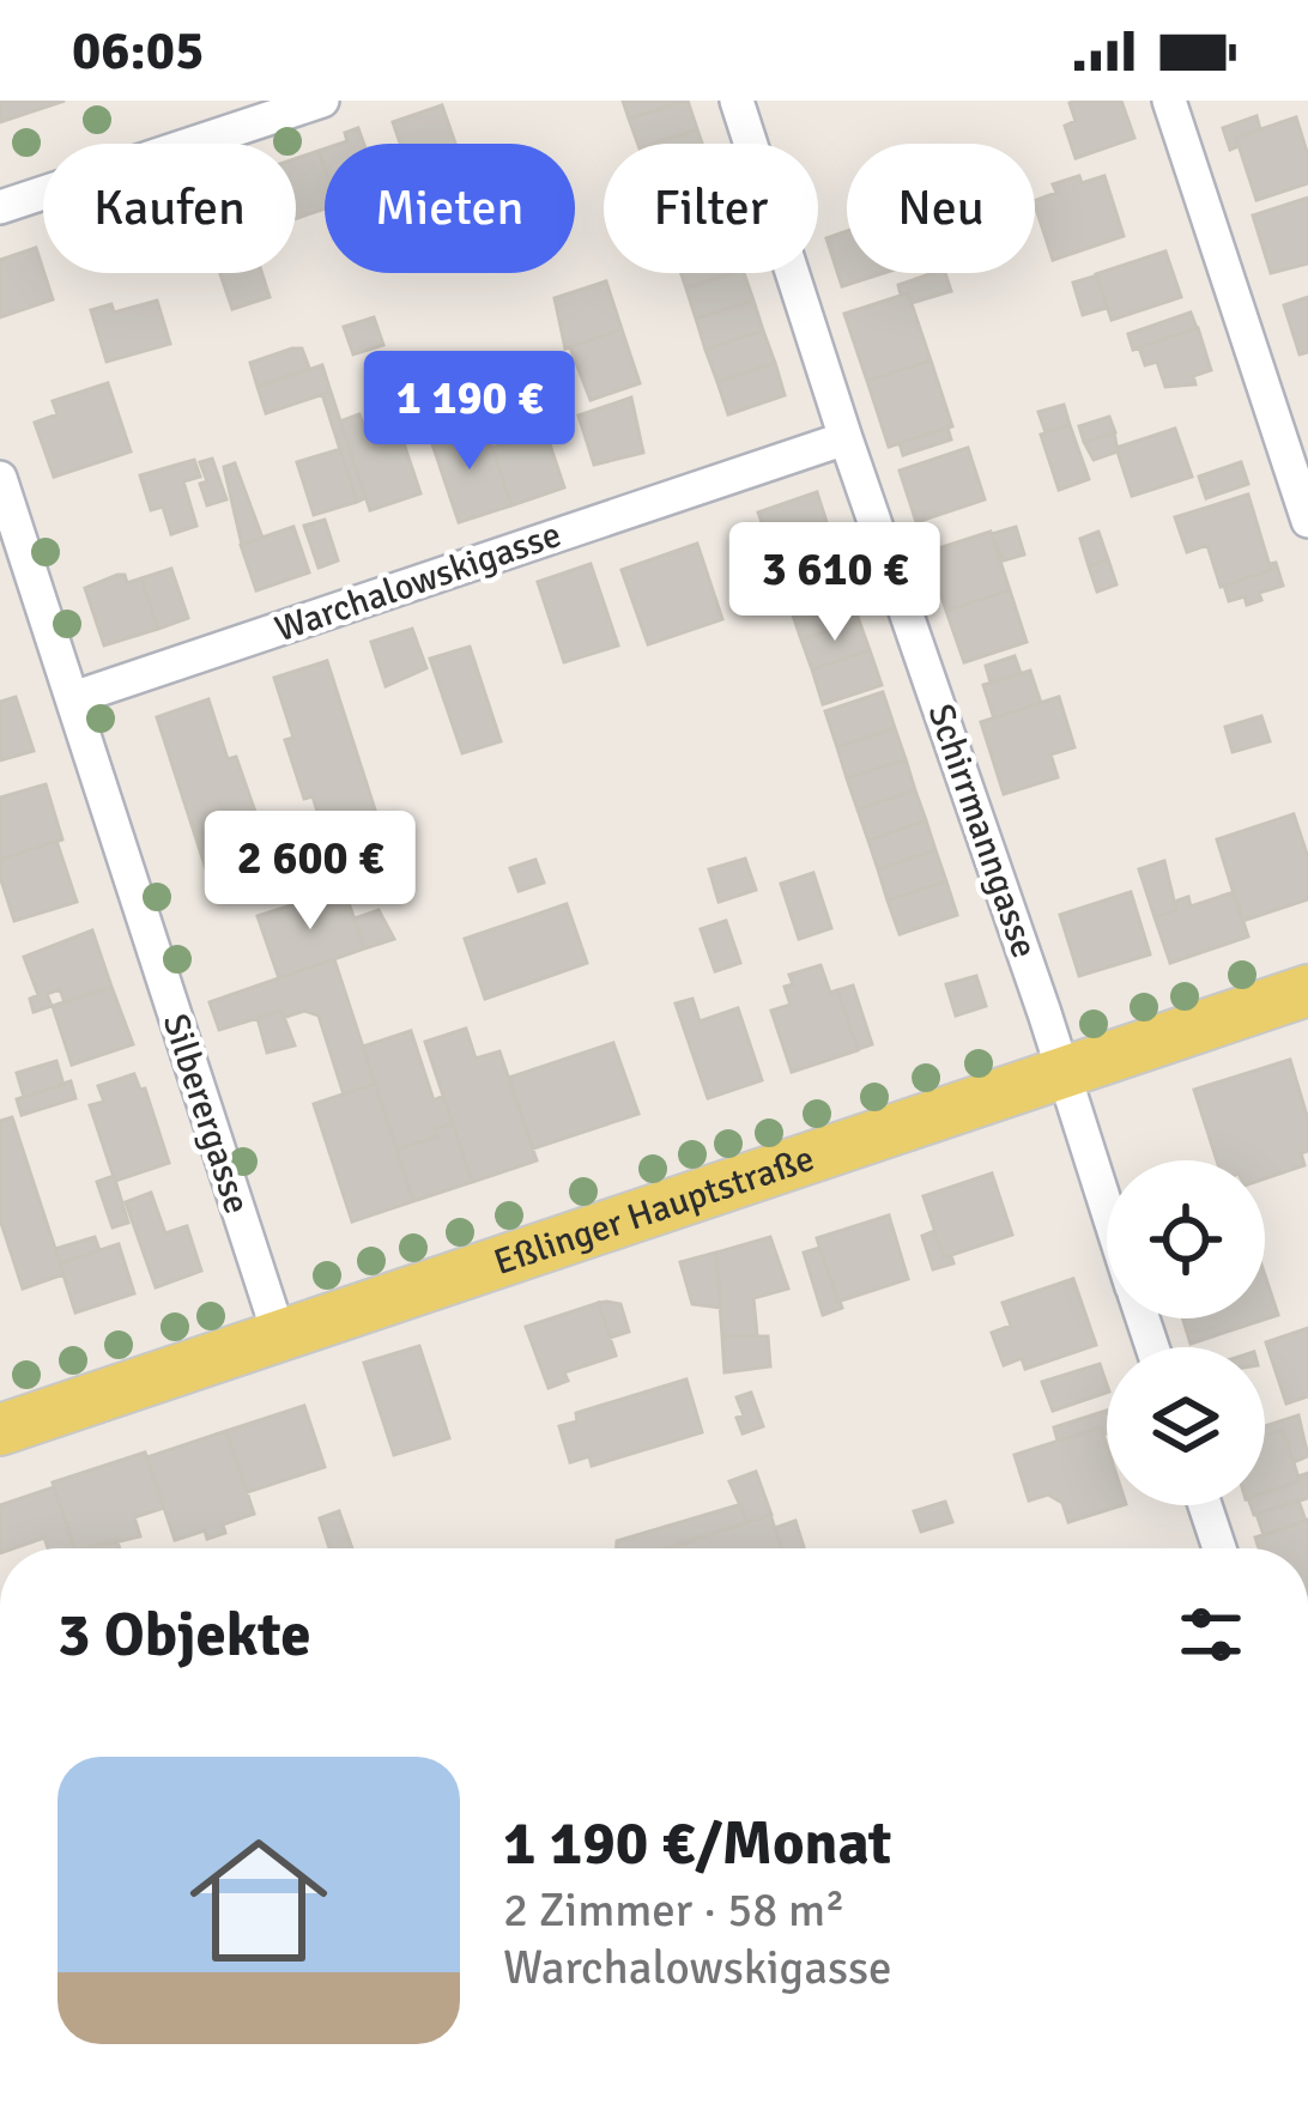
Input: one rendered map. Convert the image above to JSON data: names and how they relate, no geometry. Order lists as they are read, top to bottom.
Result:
{
  "streets": {
    "main road": ["Eßlinger Hauptstraße"],
    "street": ["Warchalowskigasse", "Schirrmanngasse", "Silberergasse"]
  },
  "crossings": [
    ["Warchalowskigasse", "Schirrmanngasse"],
    ["Warchalowskigasse", "Silberergasse"],
    ["Schirrmanngasse", "Eßlinger Hauptstraße"],
    ["Silberergasse", "Eßlinger Hauptstraße"]
  ],
  "page": {
    "status": "06:05",
    "chip": [
      "Kaufen",
      "Mieten",
      "Filter",
      "Neu"
    ],
    "price": ["1 190 €", "3 610 €", "2 600 €"],
    "heading": "3 Objekte",
    "list": [
      {
        "name": "1 190 €/Monat",
        "note": "2 Zimmer · 58 m² · Warchalowskigasse"
      }
    ]
  }
}
